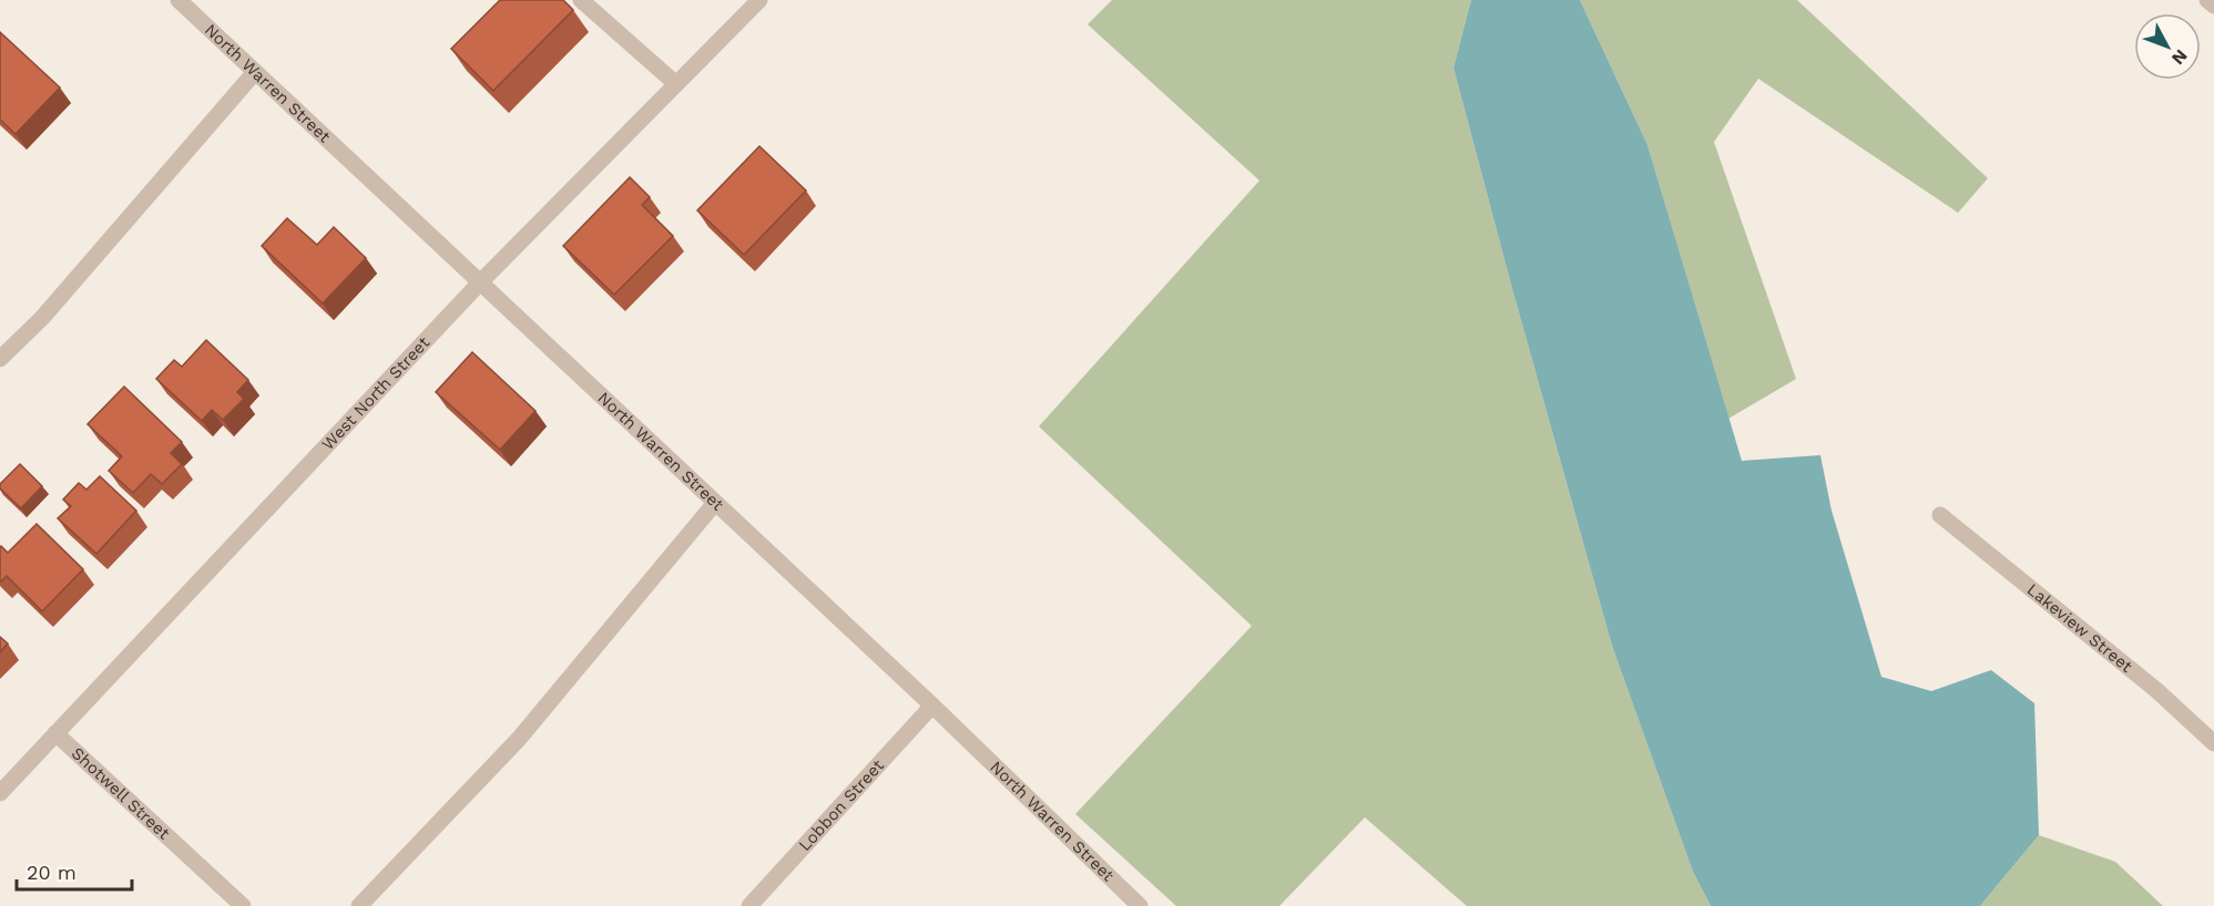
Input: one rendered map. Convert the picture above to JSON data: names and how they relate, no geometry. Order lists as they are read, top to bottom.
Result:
{
  "streets": {
    "street": [
      "North Warren Street",
      "West North Street",
      "Lakeview Street",
      "Shotwell Street",
      "Lobbon Street"
    ]
  },
  "crossings": [
    ["North Warren Street", "West North Street"],
    ["North Warren Street", "Lobbon Street"],
    ["West North Street", "Shotwell Street"]
  ],
  "scale_bar": "20 m",
  "north": "bottom right"
}
